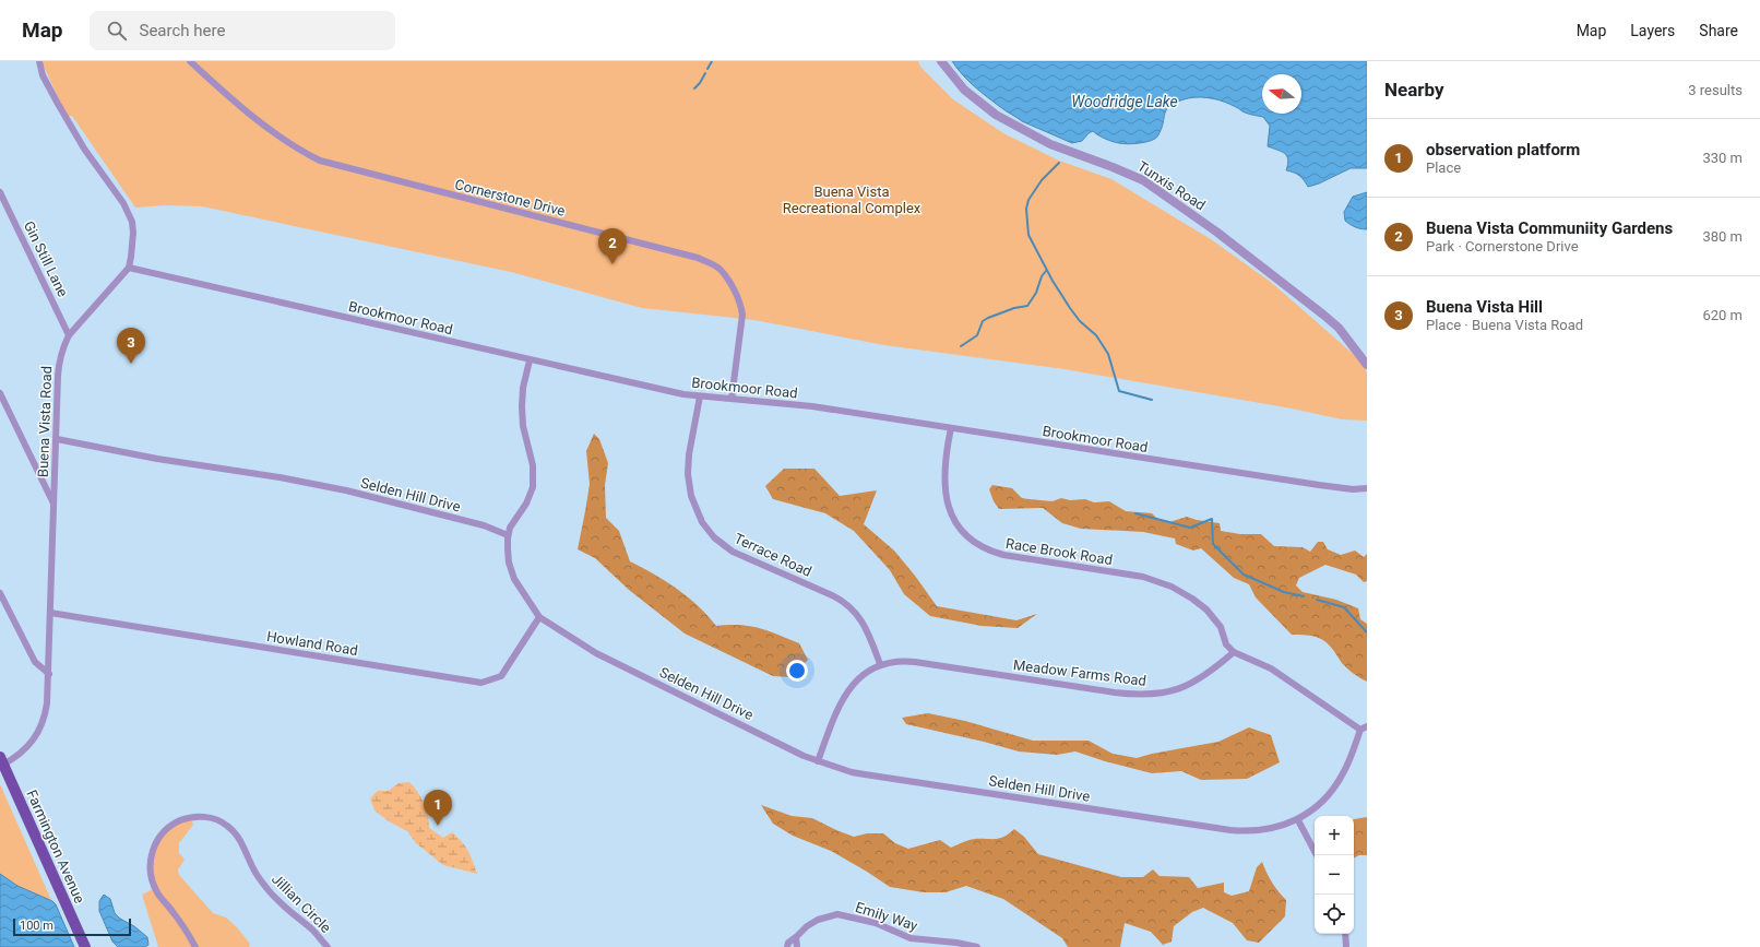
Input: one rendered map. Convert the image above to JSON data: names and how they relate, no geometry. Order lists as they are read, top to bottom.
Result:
{
  "streets": {
    "main road": ["Farmington Avenue"],
    "street": [
      "Tunxis Road",
      "Cornerstone Drive",
      "Gin Still Lane",
      "Brookmoor Road",
      "Buena Vista Road",
      "Selden Hill Drive",
      "Race Brook Road",
      "Terrace Road",
      "Howland Road",
      "Meadow Farms Road",
      "Jillian Circle",
      "Emily Way"
    ]
  },
  "crossings": [
    ["Cornerstone Drive", "Brookmoor Road"],
    ["Gin Still Lane", "Buena Vista Road"],
    ["Brookmoor Road", "Buena Vista Road"],
    ["Brookmoor Road", "Race Brook Road"],
    ["Brookmoor Road", "Terrace Road"],
    ["Buena Vista Road", "Selden Hill Drive"],
    ["Buena Vista Road", "Howland Road"],
    ["Buena Vista Road", "Farmington Avenue"],
    ["Selden Hill Drive", "Howland Road"],
    ["Selden Hill Drive", "Meadow Farms Road"],
    ["Race Brook Road", "Meadow Farms Road"],
    ["Terrace Road", "Meadow Farms Road"]
  ],
  "water": ["Woodridge Lake"],
  "parks": ["Buena Vista Recreational Complex"],
  "scale_bar": "100 m",
  "north": "left",
  "page": {
    "header": "Map",
    "search": "Search here",
    "nav": ["Map", "Layers", "Share"],
    "heading": ["Nearby", "3 results"],
    "list": [
      {
        "mark": "1",
        "name": "observation platform",
        "note": "Place",
        "value": "330 m"
      },
      {
        "mark": "2",
        "name": "Buena Vista Communiity Gardens",
        "note": "Park · Cornerstone Drive",
        "value": "380 m"
      },
      {
        "mark": "3",
        "name": "Buena Vista Hill",
        "note": "Place · Buena Vista Road",
        "value": "620 m"
      }
    ],
    "pins": ["2", "3", "1"],
    "map_buttons": ["+", "−"],
    "scale": "100 m"
  }
}
